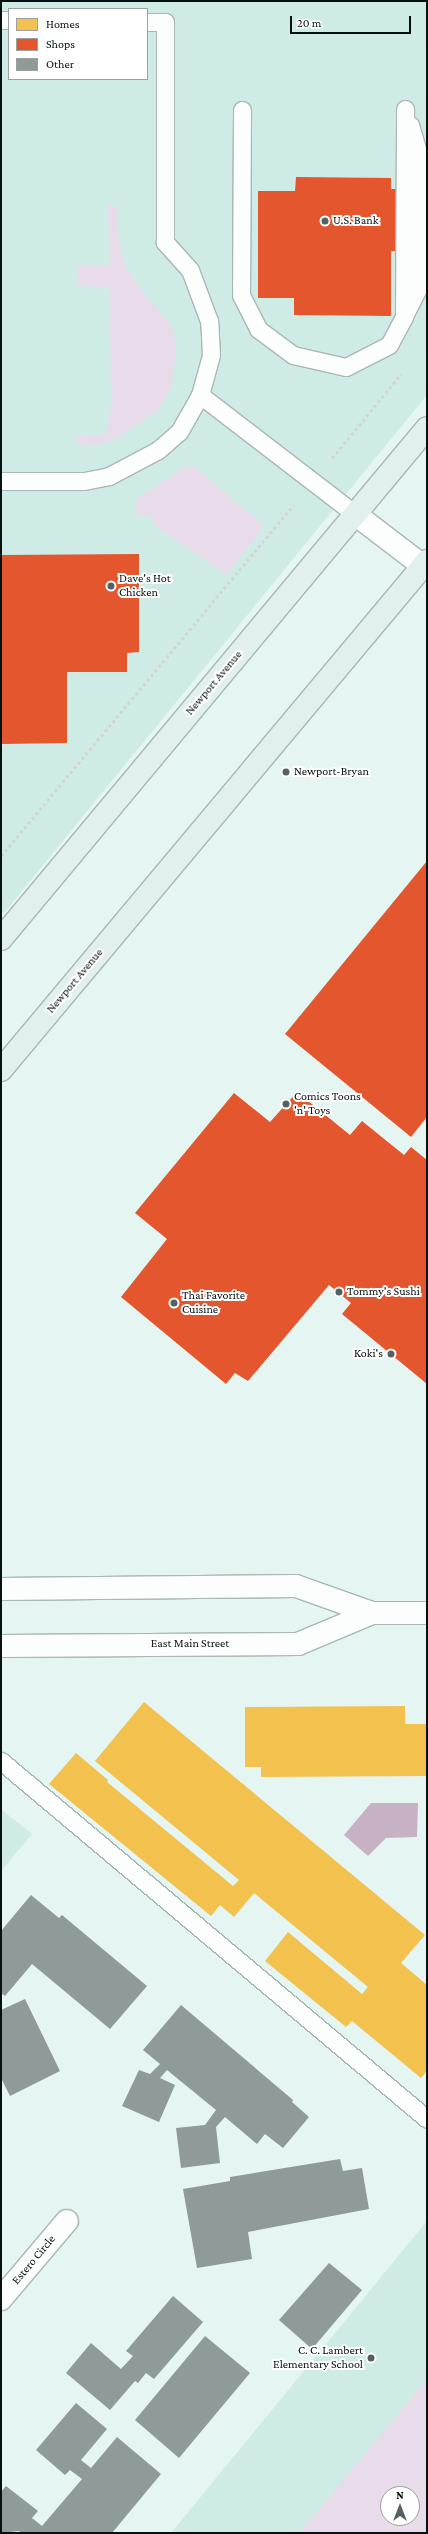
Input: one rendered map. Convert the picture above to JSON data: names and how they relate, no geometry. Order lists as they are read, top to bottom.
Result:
{
  "streets": {
    "main road": ["Newport Avenue", "East Main Street", "Estero Circle"]
  },
  "places": [
    "U.S. Bank",
    "Dave's Hot Chicken",
    "Newport-Bryan",
    "Comics Toons 'n' Toys",
    "Tommy's Sushi",
    "Thai Favorite Cuisine",
    "Koki's",
    "C. C. Lambert Elementary School"
  ],
  "legend": ["Homes", "Shops", "Other"],
  "scale_bar": "20 m",
  "north": "top"
}
